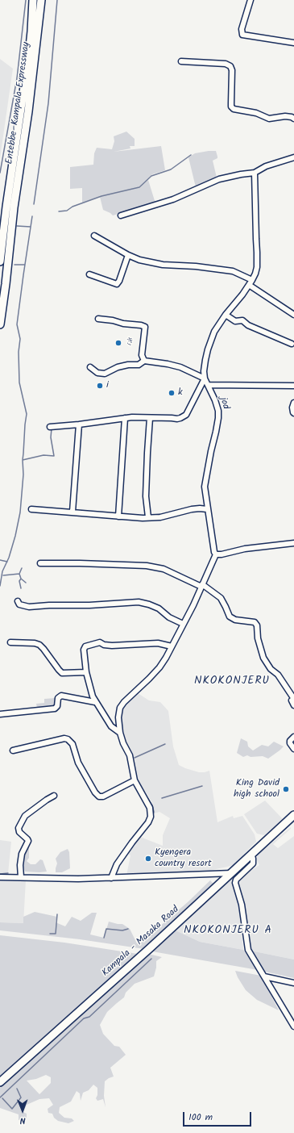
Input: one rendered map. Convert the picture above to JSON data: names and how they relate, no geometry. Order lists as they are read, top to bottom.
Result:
{
  "streets": {
    "highway": ["Entebbe–Kampala Expressway", "Kampala - Masaka Road"],
    "street": ["jod"]
  },
  "districts": ["NKOKONJERU", "NKOKONJERU A"],
  "places": [
    "き",
    "i",
    "k",
    "King David high school",
    "Kyengera country resort"
  ],
  "scale_bar": "100 m",
  "north": "bottom"
}
